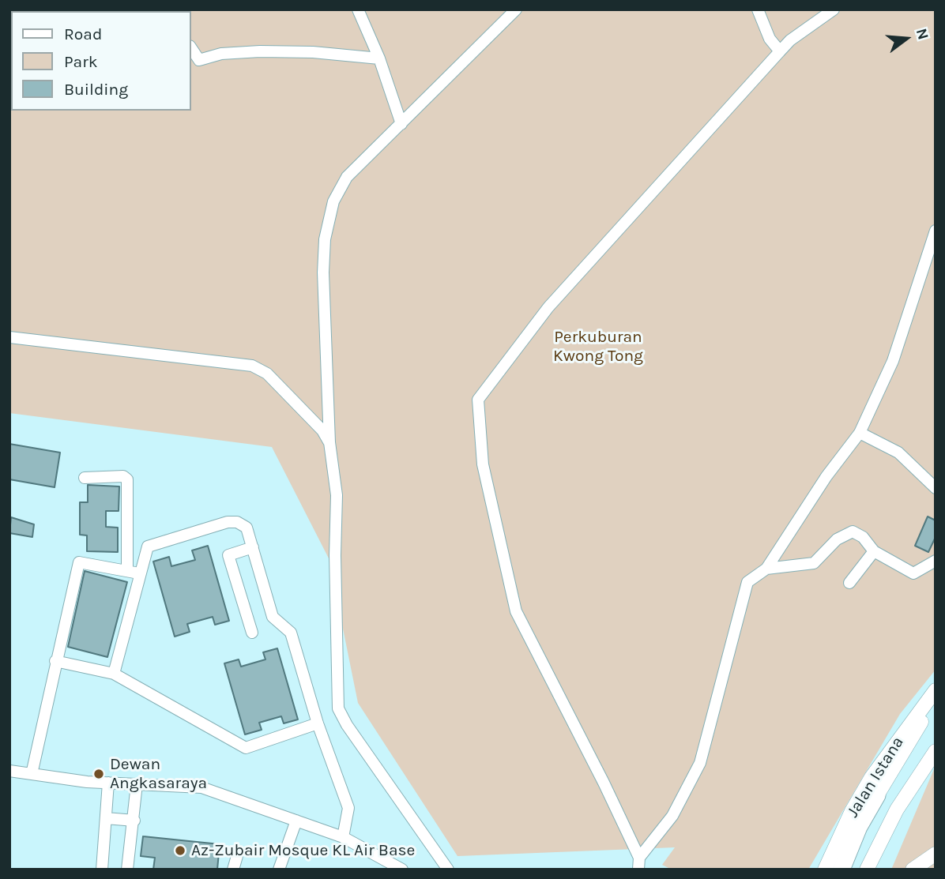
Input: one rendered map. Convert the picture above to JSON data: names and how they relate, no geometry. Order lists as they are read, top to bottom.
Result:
{
  "streets": {
    "main road": ["Jalan Istana"]
  },
  "parks": ["Perkuburan Kwong Tong"],
  "places": ["Dewan Angkasaraya", "Az-Zubair Mosque KL Air Base"],
  "legend": ["Road", "Park", "Building"],
  "north": "right"
}
